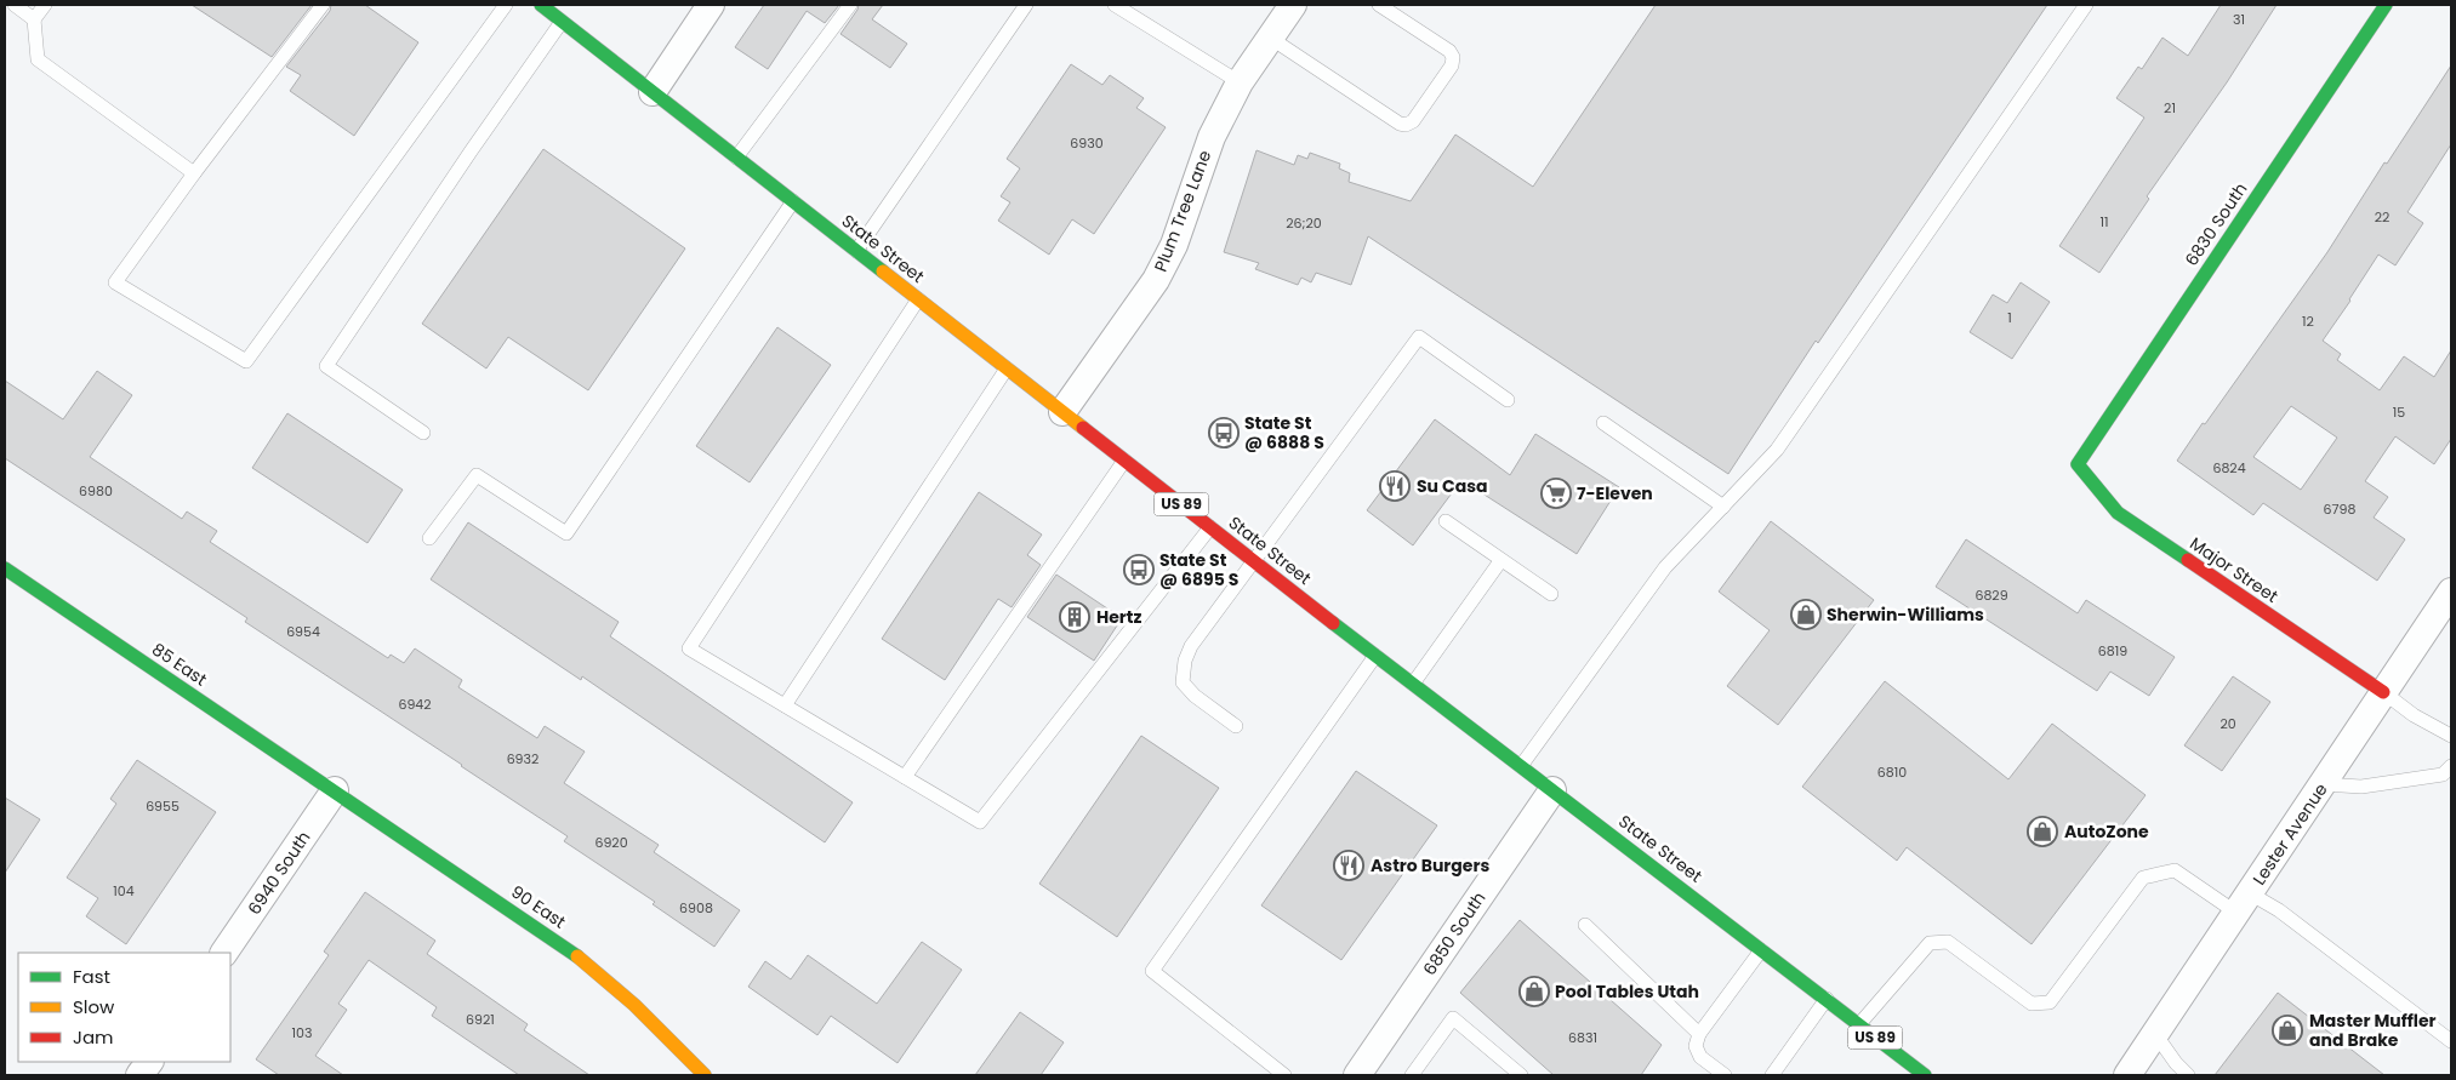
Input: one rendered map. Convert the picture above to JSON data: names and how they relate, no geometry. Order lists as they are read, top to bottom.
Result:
{
  "streets": {
    "main road": [
      "6830 South",
      "State Street",
      "US 89",
      "Major Street",
      "85 East",
      "90 East"
    ],
    "street": [
      "Plum Tree Lane",
      "Lester Avenue",
      "6940 South",
      "6850 South"
    ]
  },
  "crossings": [
    ["Plum Tree Lane", "State Street"],
    ["6830 South", "Major Street"],
    ["State Street", "6850 South"],
    ["Major Street", "Lester Avenue"],
    ["85 East", "6940 South"],
    ["85 East", "90 East"],
    ["6940 South", "90 East"]
  ],
  "places": {
    "bus stop": ["State St @ 6888 S", "State St @ 6895 S"],
    "restaurant": ["Su Casa", "Astro Burgers"],
    "supermarket": ["7-Eleven"],
    "shop": [
      "Sherwin-Williams",
      "AutoZone",
      "Pool Tables Utah",
      "Master Muffler and Brake"
    ],
    "building": ["Hertz"]
  },
  "house_numbers": [
    "31",
    "21",
    "6930",
    "22",
    "11",
    "26;20",
    "1",
    "12",
    "15",
    "6824",
    "6980",
    "6798",
    "6829",
    "6954",
    "6819",
    "6942",
    "20",
    "6932",
    "6810",
    "6955",
    "6920",
    "104",
    "6908",
    "6921",
    "103",
    "6831"
  ],
  "legend": ["Fast", "Slow", "Jam"]
}
